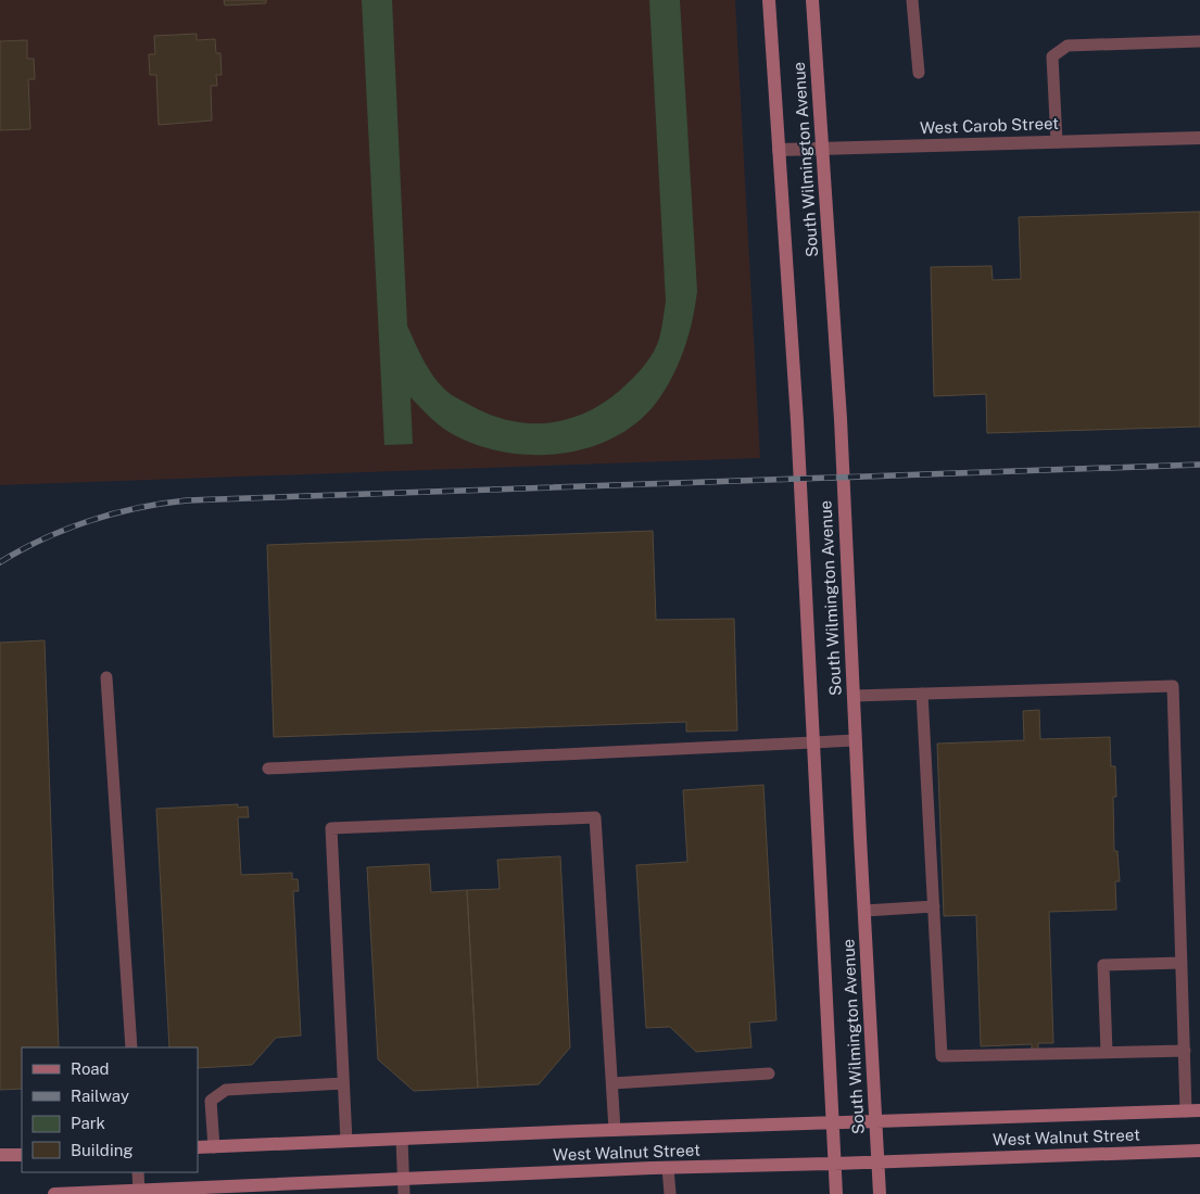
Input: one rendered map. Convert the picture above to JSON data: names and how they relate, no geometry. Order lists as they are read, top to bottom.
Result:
{
  "streets": {
    "main road": ["South Wilmington Avenue", "West Walnut Street"],
    "street": ["West Carob Street"]
  },
  "crossings": [
    ["West Carob Street", "South Wilmington Avenue"],
    ["South Wilmington Avenue", "West Walnut Street"]
  ],
  "legend": [
    "Road",
    "Railway",
    "Park",
    "Building"
  ]
}
